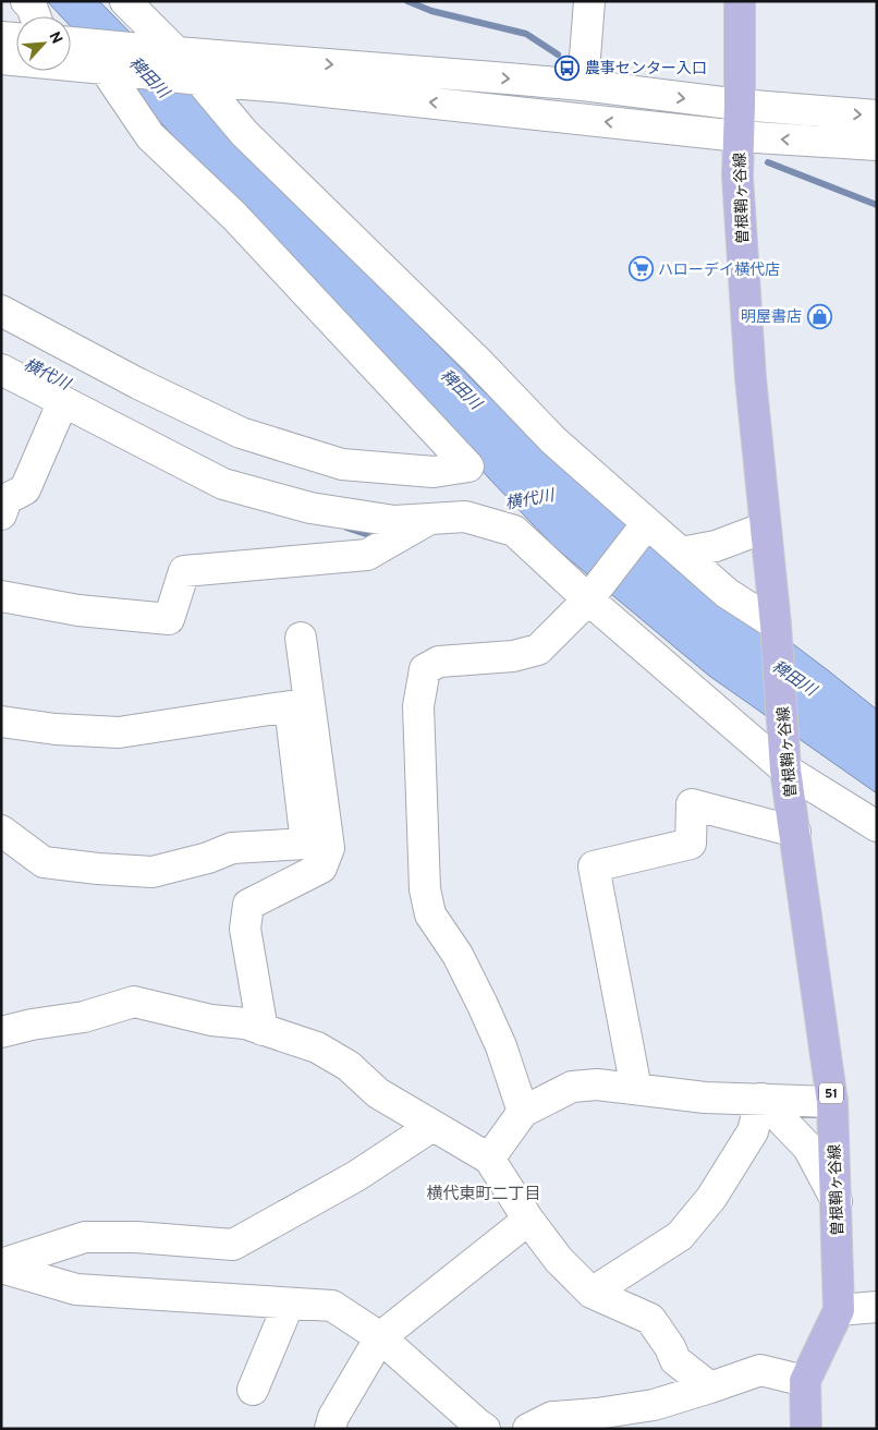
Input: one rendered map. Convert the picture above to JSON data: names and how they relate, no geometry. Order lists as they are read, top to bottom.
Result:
{
  "streets": {
    "main road": ["曽根鞘ヶ谷線", "51"]
  },
  "districts": ["横代東町二丁目"],
  "water": ["稗田川", "横代川"],
  "places": {
    "bus stop": ["農事センター入口"],
    "supermarket": ["ハローデイ横代店"],
    "shop": ["明屋書店"]
  },
  "north": "top right"
}
